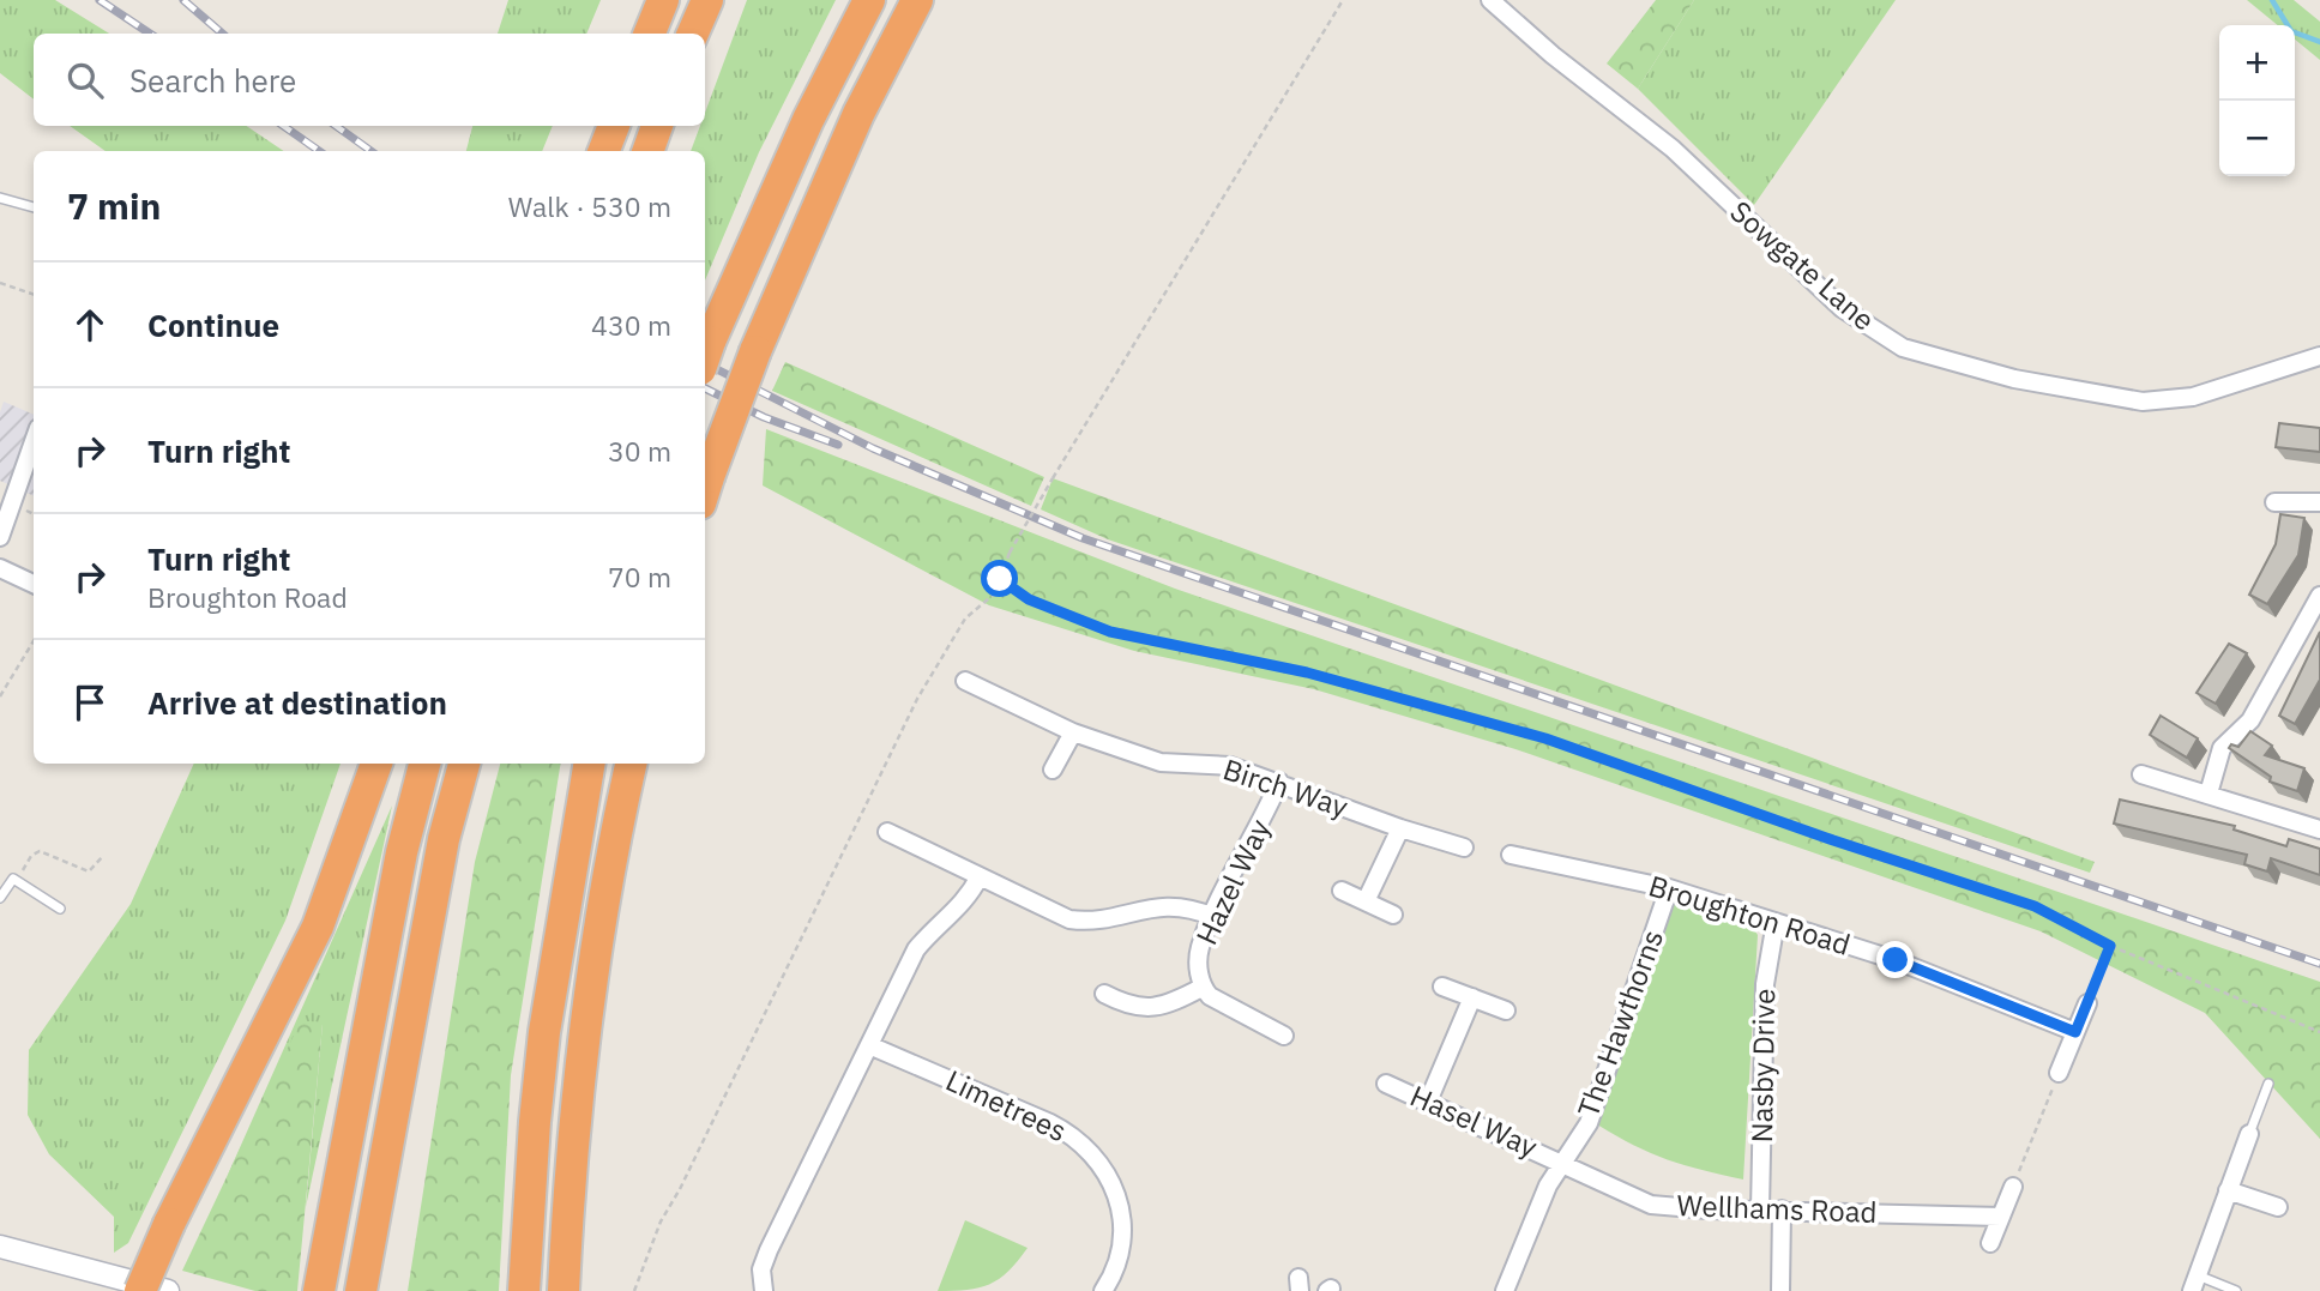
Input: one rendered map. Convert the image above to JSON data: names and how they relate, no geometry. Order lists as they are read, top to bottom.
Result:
{
  "streets": {
    "street": [
      "Sowgate Lane",
      "Birch Way",
      "Hazel Way",
      "Broughton Road",
      "The Hawthorns",
      "Nasby Drive",
      "Limetrees",
      "Hasel Way",
      "Wellhams Road"
    ]
  },
  "crossings": [
    ["Birch Way", "Hazel Way"],
    ["Broughton Road", "The Hawthorns"],
    ["Broughton Road", "Nasby Drive"],
    ["The Hawthorns", "Hasel Way"],
    ["The Hawthorns", "Wellhams Road"],
    ["Nasby Drive", "Wellhams Road"],
    ["Hasel Way", "Wellhams Road"]
  ],
  "page": {
    "map_buttons": ["+", "−"],
    "search": "Search here",
    "heading": ["7 min", "Walk · 530 m"],
    "list": [
      ["Continue", "430 m"],
      ["Turn right", "30 m"],
      ["Turn right", "Broughton Road", "70 m"],
      "Arrive at destination"
    ]
  }
}
